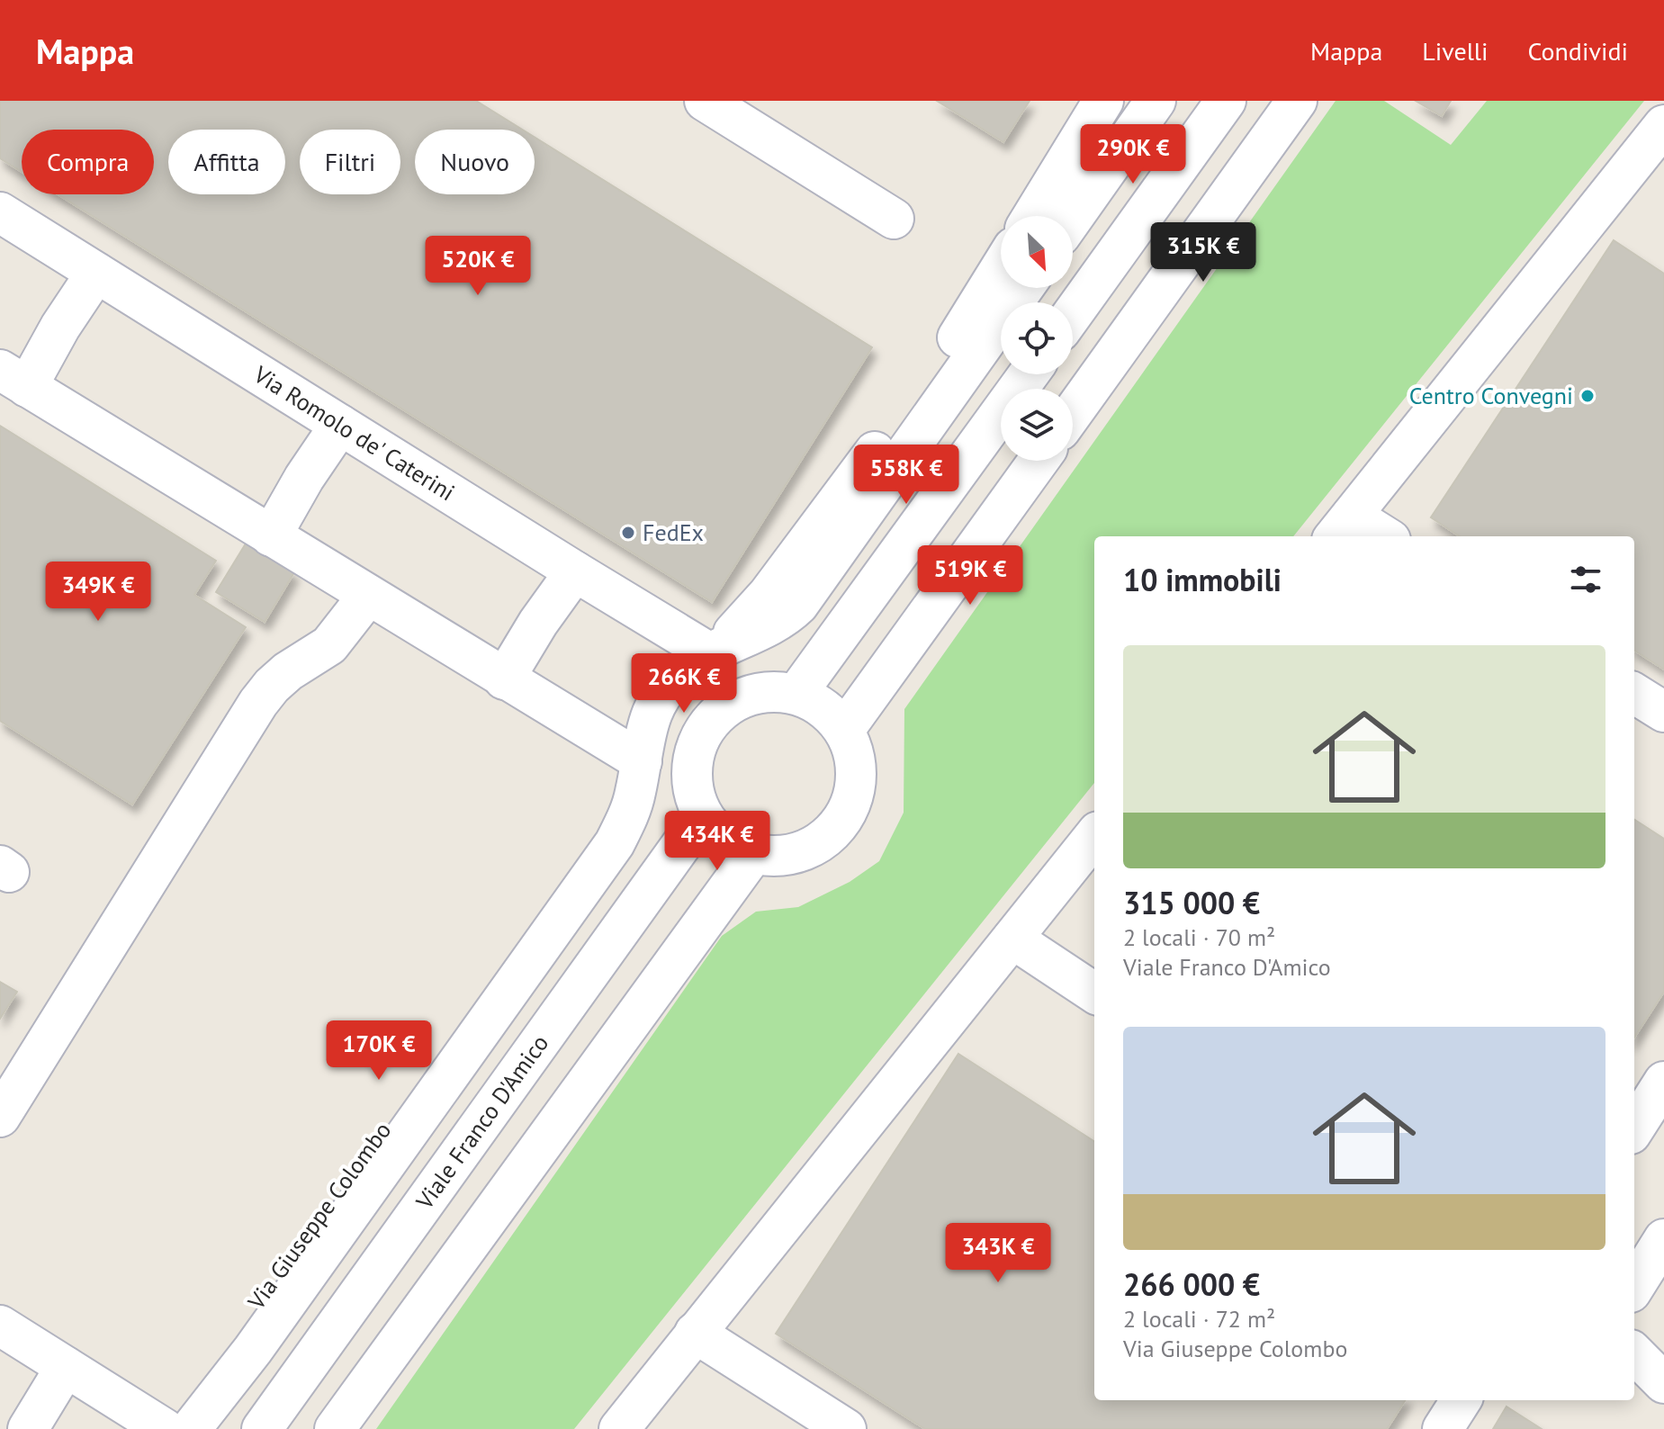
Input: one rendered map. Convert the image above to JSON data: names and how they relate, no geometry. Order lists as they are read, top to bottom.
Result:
{
  "streets": {
    "street": ["Via Romolo de' Caterini", "Viale Franco D'Amico", "Via Giuseppe Colombo"]
  },
  "crossings": [
    ["Via Romolo de' Caterini", "Via Giuseppe Colombo"]
  ],
  "places": ["Centro Convegni", "FedEx"],
  "north": "bottom right",
  "page": {
    "header": "Mappa",
    "nav": ["Mappa", "Livelli", "Condividi"],
    "price": [
      "290K €",
      "315K €",
      "520K €",
      "558K €",
      "519K €",
      "349K €",
      "266K €",
      "434K €",
      "170K €",
      "343K €"
    ],
    "chip": [
      "Compra",
      "Affitta",
      "Filtri",
      "Nuovo"
    ],
    "heading": "10 immobili",
    "list": [
      {
        "name": "315 000 €",
        "note": "2 locali · 70 m² · Viale Franco D'Amico"
      },
      {
        "name": "266 000 €",
        "note": "2 locali · 72 m² · Via Giuseppe Colombo"
      }
    ]
  }
}
